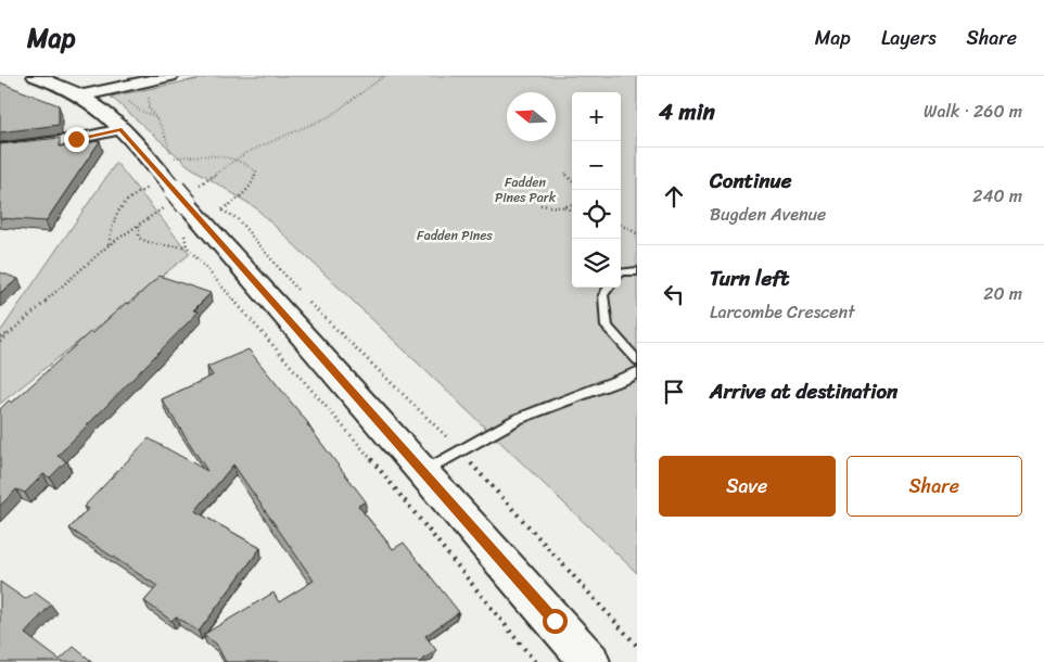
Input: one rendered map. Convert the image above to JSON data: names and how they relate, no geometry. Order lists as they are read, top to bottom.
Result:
{
  "parks": ["Fadden Pines Park", "Fadden Pines"],
  "north": "left",
  "page": {
    "header": "Map",
    "nav": ["Map", "Layers", "Share"],
    "heading": ["4 min", "Walk · 260 m"],
    "map_buttons": ["+", "−"],
    "list": [
      ["Continue", "Bugden Avenue", "240 m"],
      ["Turn left", "Larcombe Crescent", "20 m"],
      "Arrive at destination"
    ],
    "buttons": ["Save", "Share"]
  }
}
